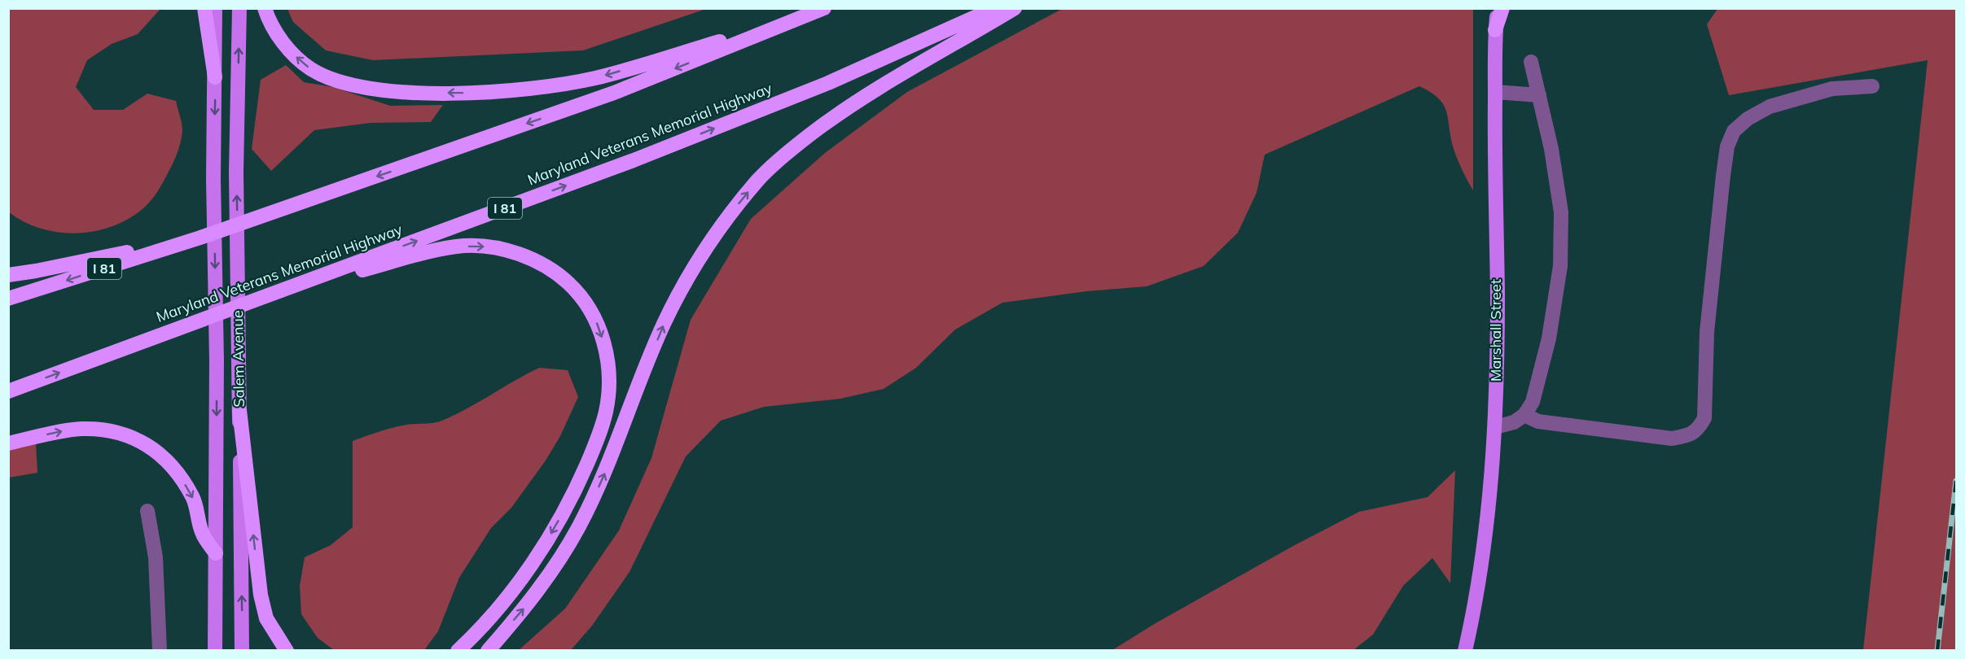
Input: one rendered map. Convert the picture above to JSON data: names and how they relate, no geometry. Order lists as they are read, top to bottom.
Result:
{
  "streets": {
    "highway": ["Maryland Veterans Memorial Highway", "I 81"],
    "main road": ["Marshall Street", "Salem Avenue"]
  }
}
